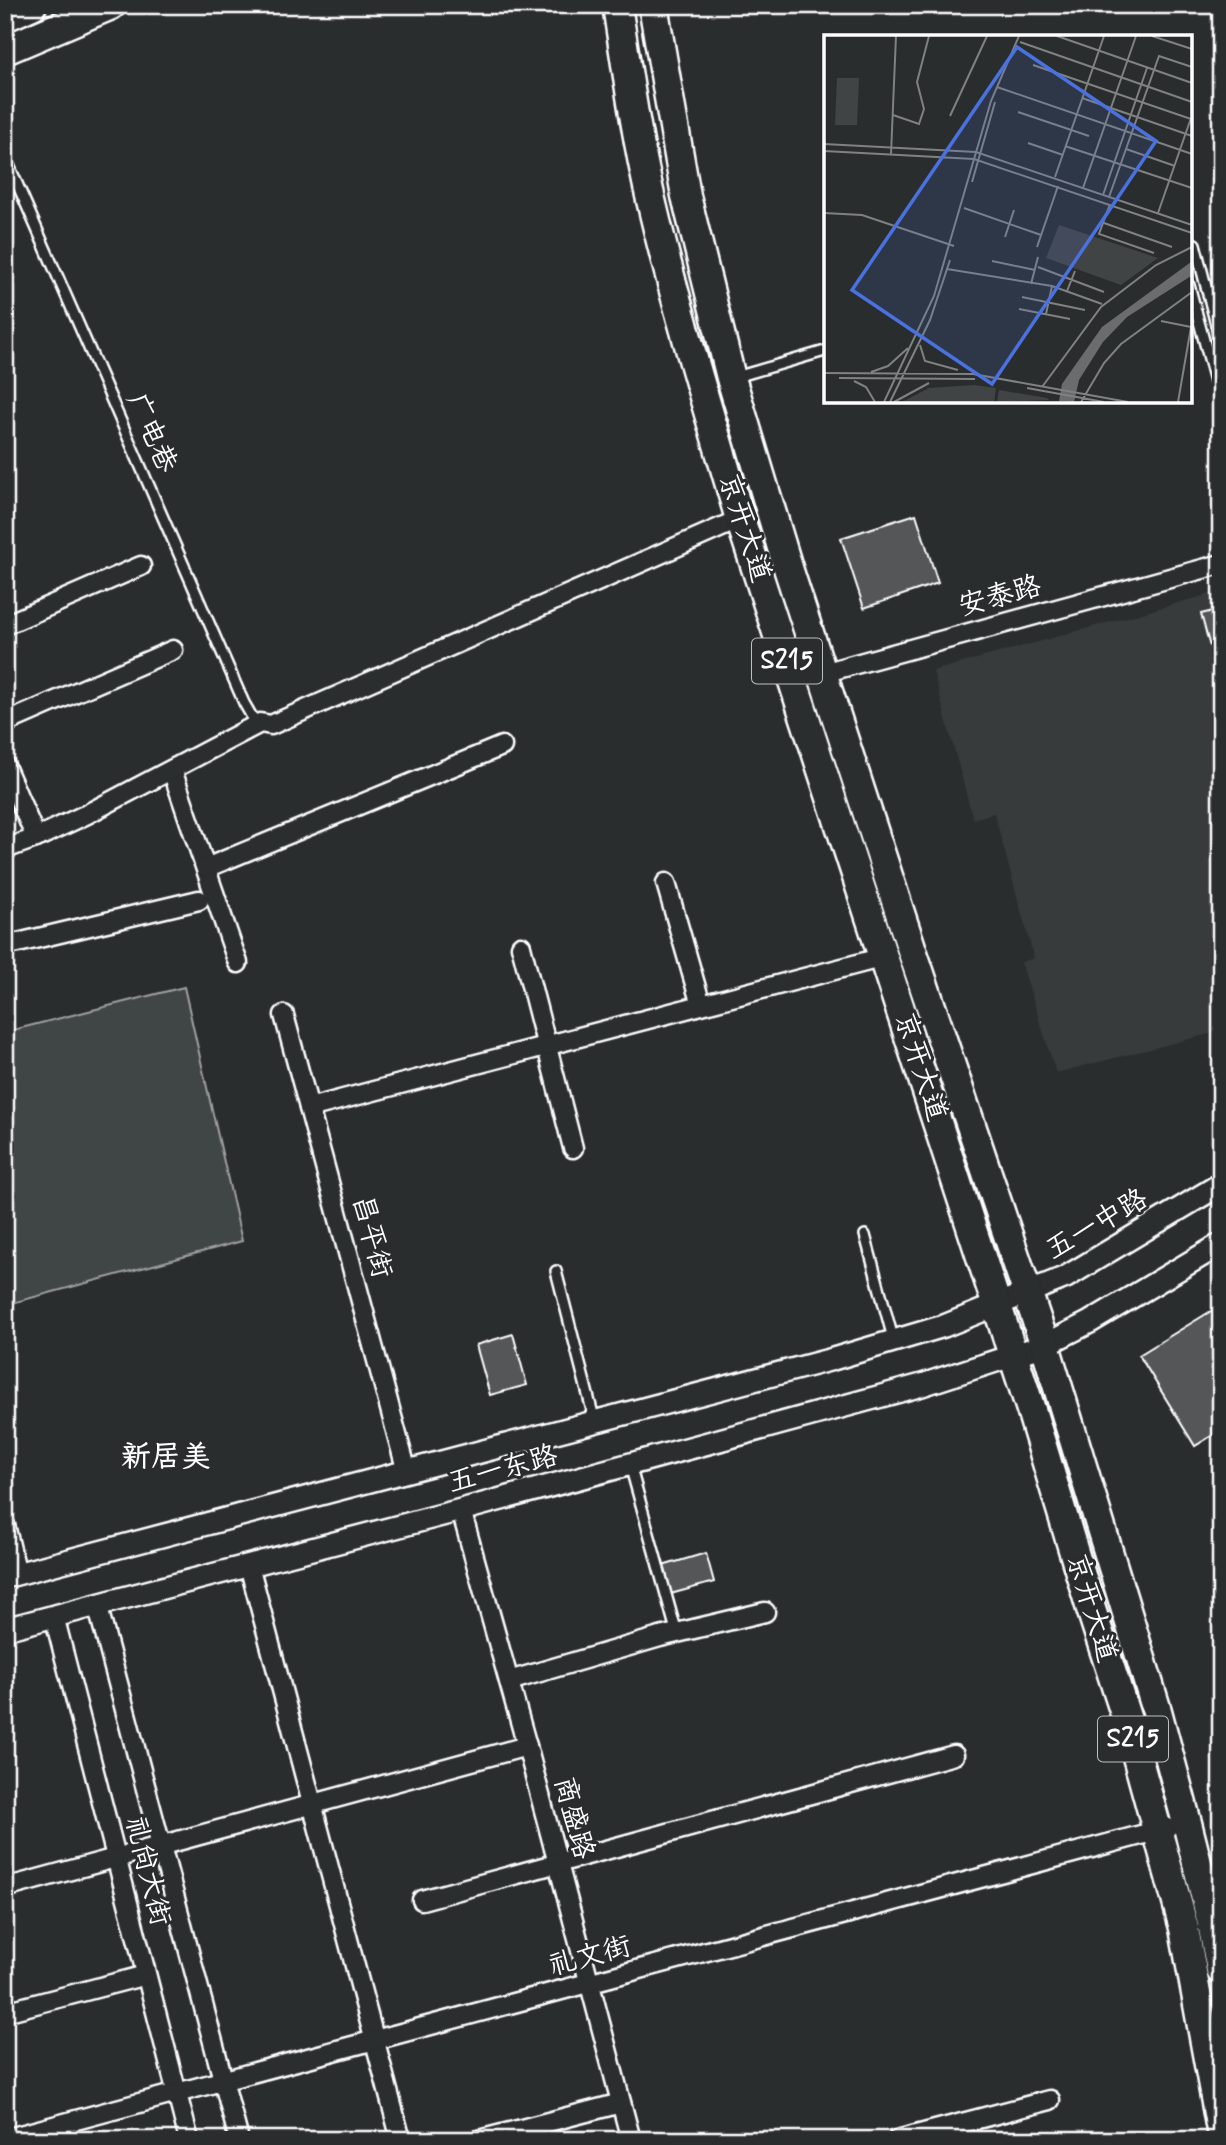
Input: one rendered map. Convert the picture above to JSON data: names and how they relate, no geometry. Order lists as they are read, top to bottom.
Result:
{
  "streets": {
    "main road": ["京开大道", "S215"],
    "street": [
      "安泰路",
      "五一中路",
      "昌平街",
      "五一东路",
      "商盛路",
      "礼尚大街",
      "礼文街"
    ],
    "lane": ["广电巷"]
  },
  "crossings": [
    ["京开大道", "安泰路"],
    ["京开大道", "五一中路"],
    ["京开大道", "五一东路"],
    ["京开大道", "礼文街"],
    ["五一中路", "五一东路"],
    ["昌平街", "五一东路"],
    ["五一东路", "商盛路"],
    ["五一东路", "礼尚大街"],
    ["商盛路", "礼文街"],
    ["礼尚大街", "礼文街"]
  ],
  "districts": ["新居美"]
}
